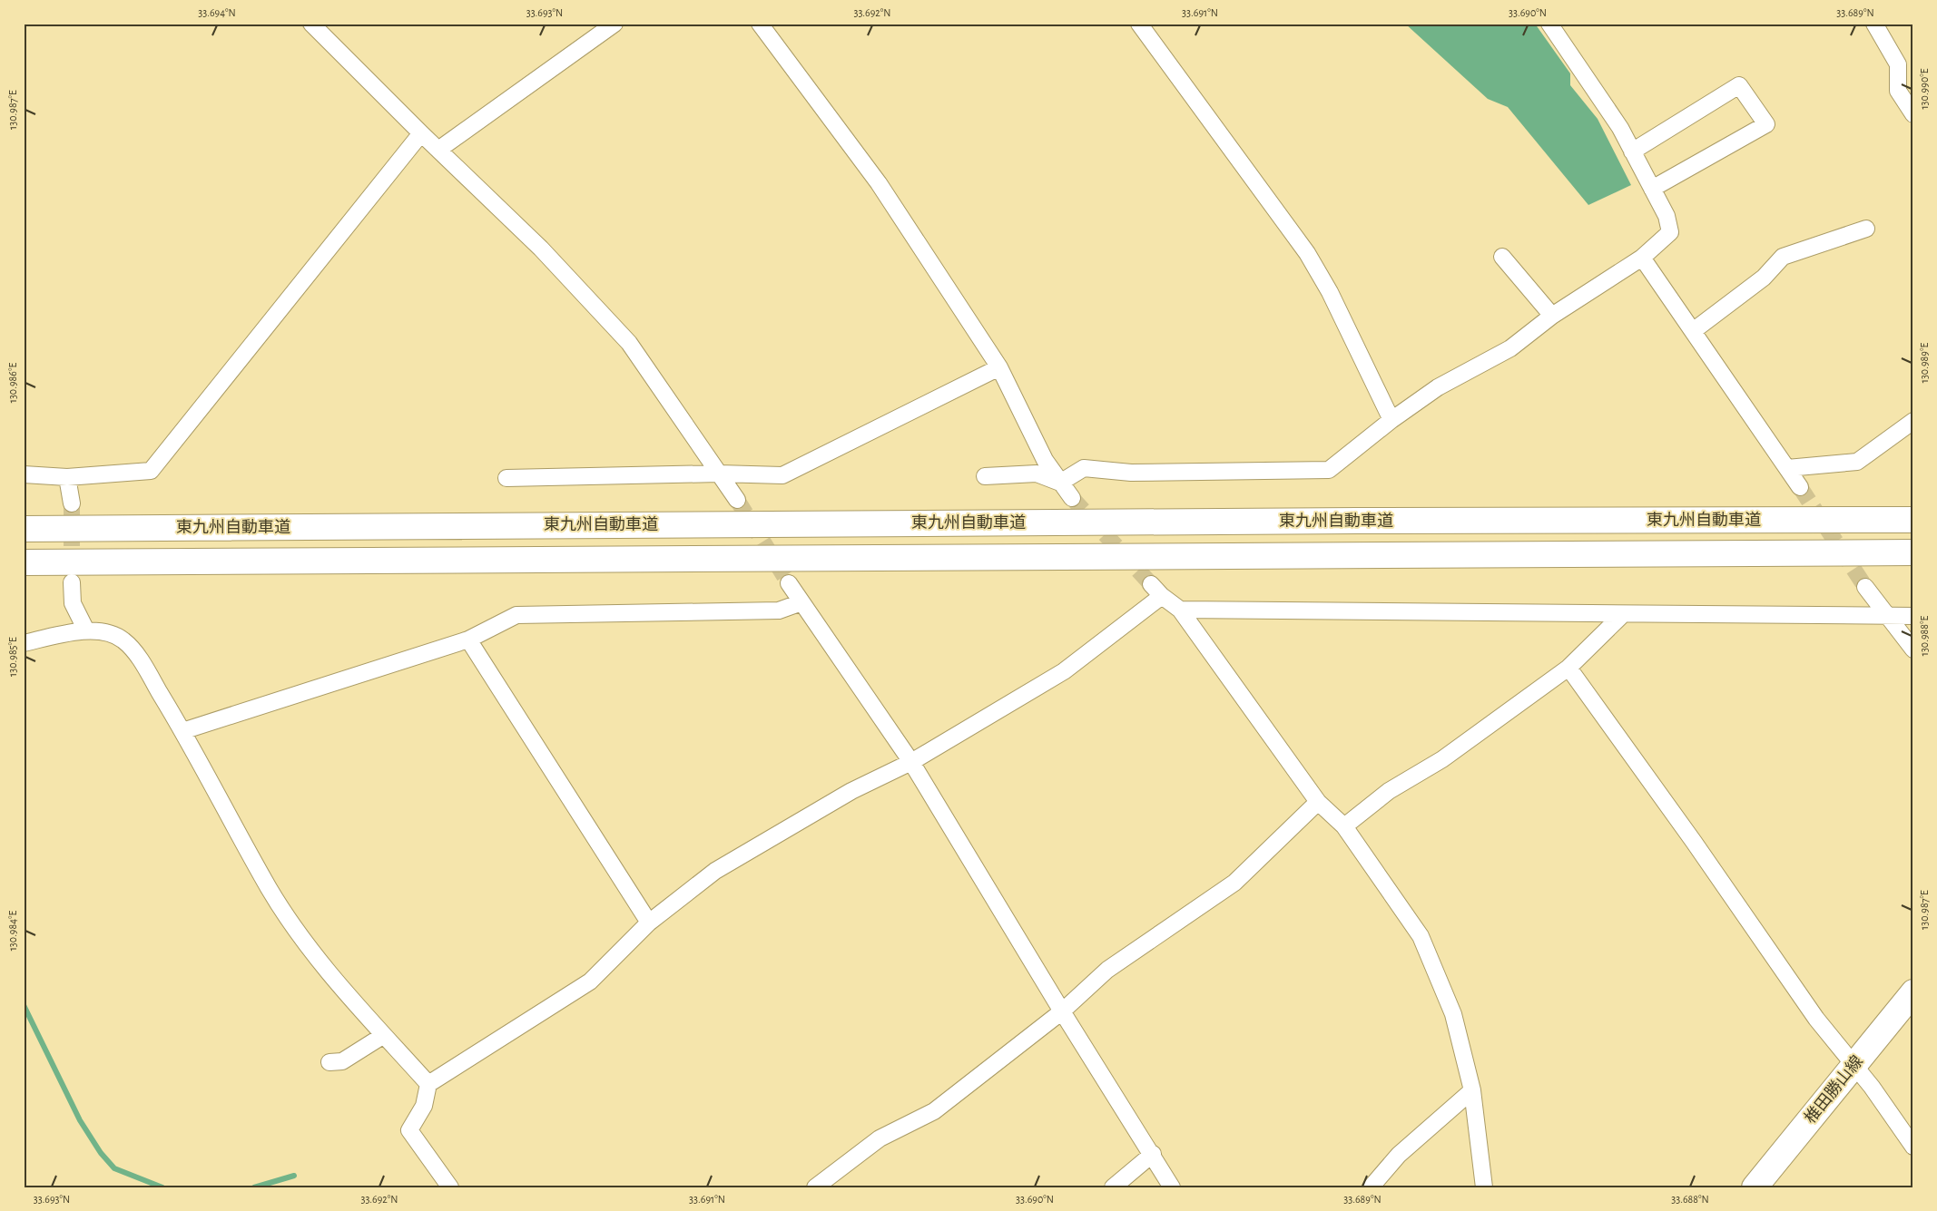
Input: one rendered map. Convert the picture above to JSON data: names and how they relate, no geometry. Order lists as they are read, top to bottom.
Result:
{
  "streets": {
    "main road": ["東九州自動車道", "椎田勝山線"]
  },
  "coordinates": [
    "33.694°N",
    "33.693°N",
    "33.692°N",
    "33.691°N",
    "33.690°N",
    "33.689°N",
    "130.990°E",
    "130.987°E",
    "130.989°E",
    "130.986°E",
    "130.988°E",
    "130.985°E",
    "130.984°E",
    "33.688°N"
  ]
}
